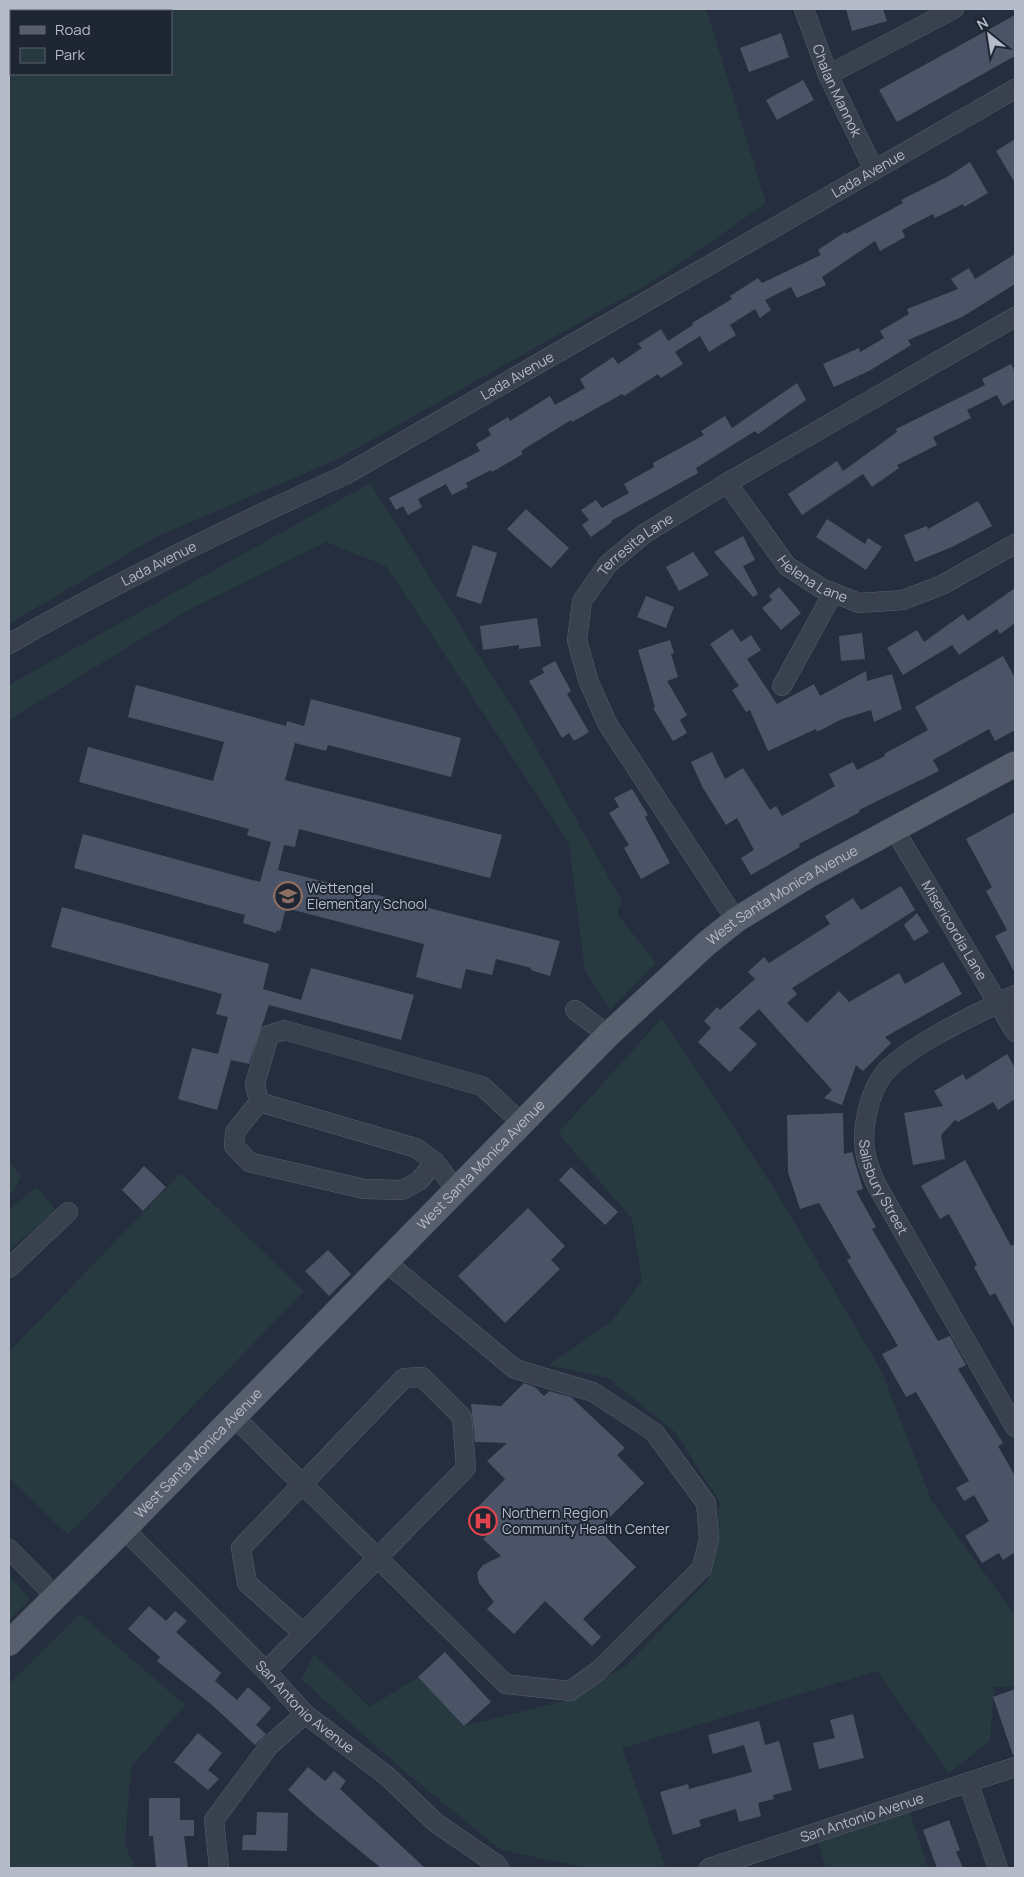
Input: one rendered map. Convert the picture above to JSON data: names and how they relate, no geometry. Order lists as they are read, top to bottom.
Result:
{
  "streets": {
    "main road": ["West Santa Monica Avenue"],
    "street": [
      "Chalan Mannok",
      "Lada Avenue",
      "Terresita Lane",
      "Helena Lane",
      "Misericordia Lane",
      "Salisbury Street",
      "San Antonio Avenue"
    ]
  },
  "crossings": [
    ["Chalan Mannok", "Lada Avenue"],
    ["Terresita Lane", "Helena Lane"],
    ["Terresita Lane", "West Santa Monica Avenue"],
    ["West Santa Monica Avenue", "Misericordia Lane"],
    ["West Santa Monica Avenue", "San Antonio Avenue"],
    ["Misericordia Lane", "Salisbury Street"]
  ],
  "places": {
    "school or university": ["Wettengel Elementary School"],
    "hospital": ["Northern Region Community Health Center"]
  },
  "legend": ["Road", "Park"],
  "north": "top left"
}
